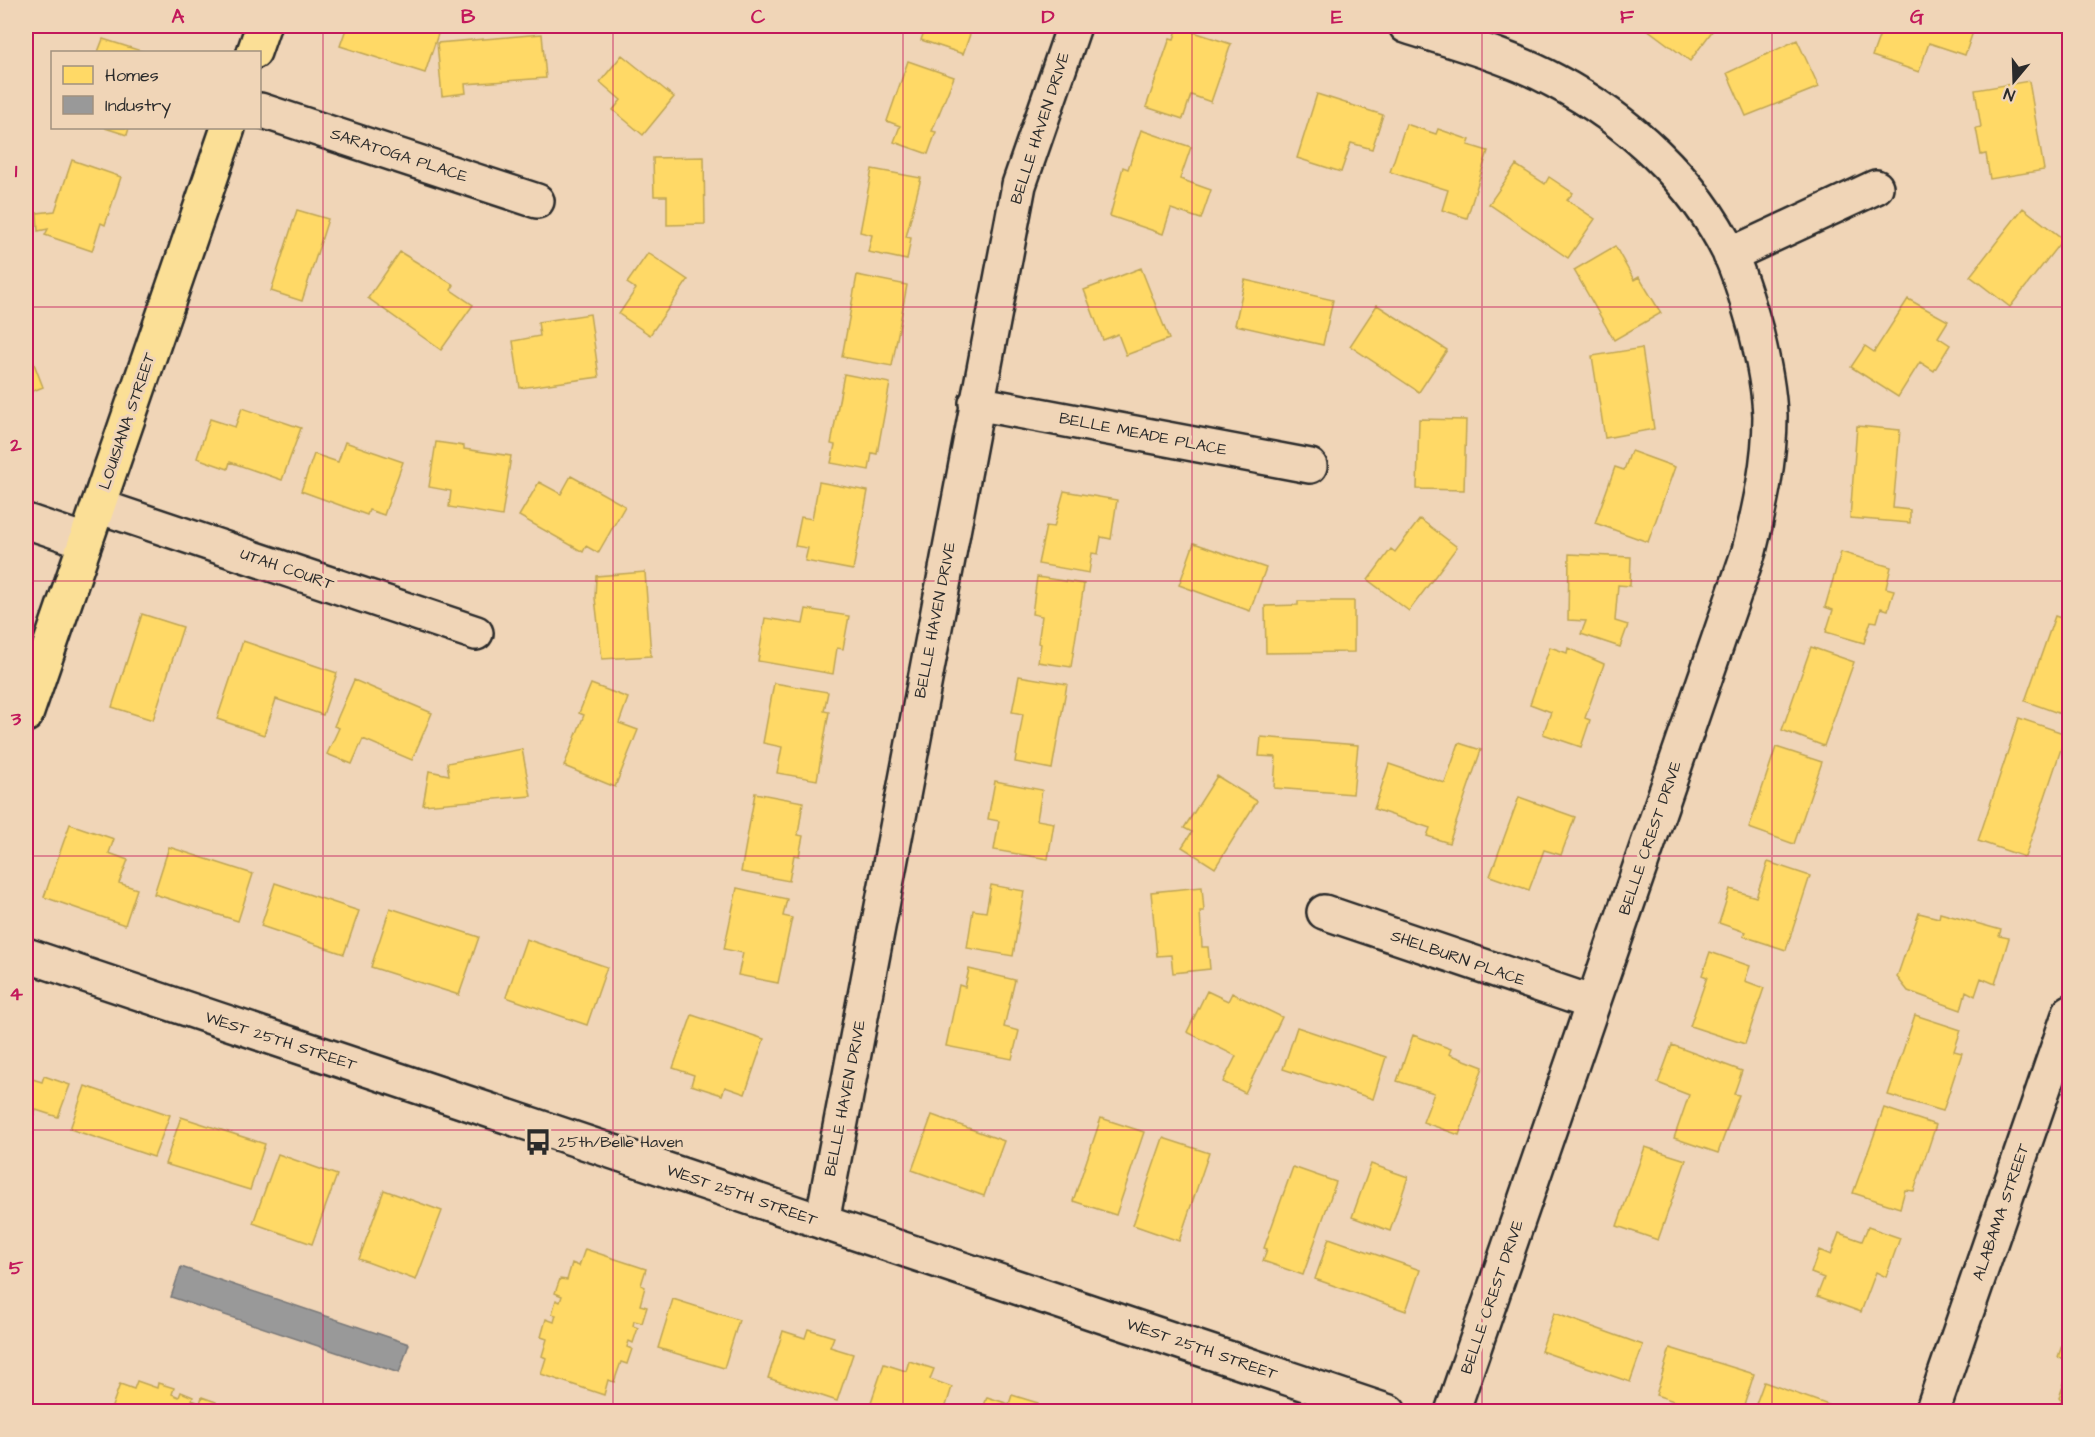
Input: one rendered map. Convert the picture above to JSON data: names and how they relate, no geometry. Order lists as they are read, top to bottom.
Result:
{
  "streets": {
    "main road": ["LOUISIANA STREET"],
    "street": [
      "BELLE HAVEN DRIVE",
      "SARATOGA PLACE",
      "BELLE MEADE PLACE",
      "UTAH COURT",
      "BELLE CREST DRIVE",
      "SHELBURN PLACE",
      "WEST 25TH STREET",
      "ALABAMA STREET"
    ]
  },
  "crossings": [
    ["BELLE HAVEN DRIVE", "BELLE MEADE PLACE"],
    ["BELLE HAVEN DRIVE", "WEST 25TH STREET"],
    ["LOUISIANA STREET", "UTAH COURT"],
    ["BELLE CREST DRIVE", "SHELBURN PLACE"]
  ],
  "places": {
    "bus stop": ["25th/Belle Haven"]
  },
  "legend": ["Homes", "Industry"],
  "north": "bottom",
  "grid": {
    "columns": [
      "A",
      "B",
      "C",
      "D",
      "E",
      "F",
      "G"
    ],
    "rows": [
      "1",
      "2",
      "3",
      "4",
      "5"
    ]
  }
}
